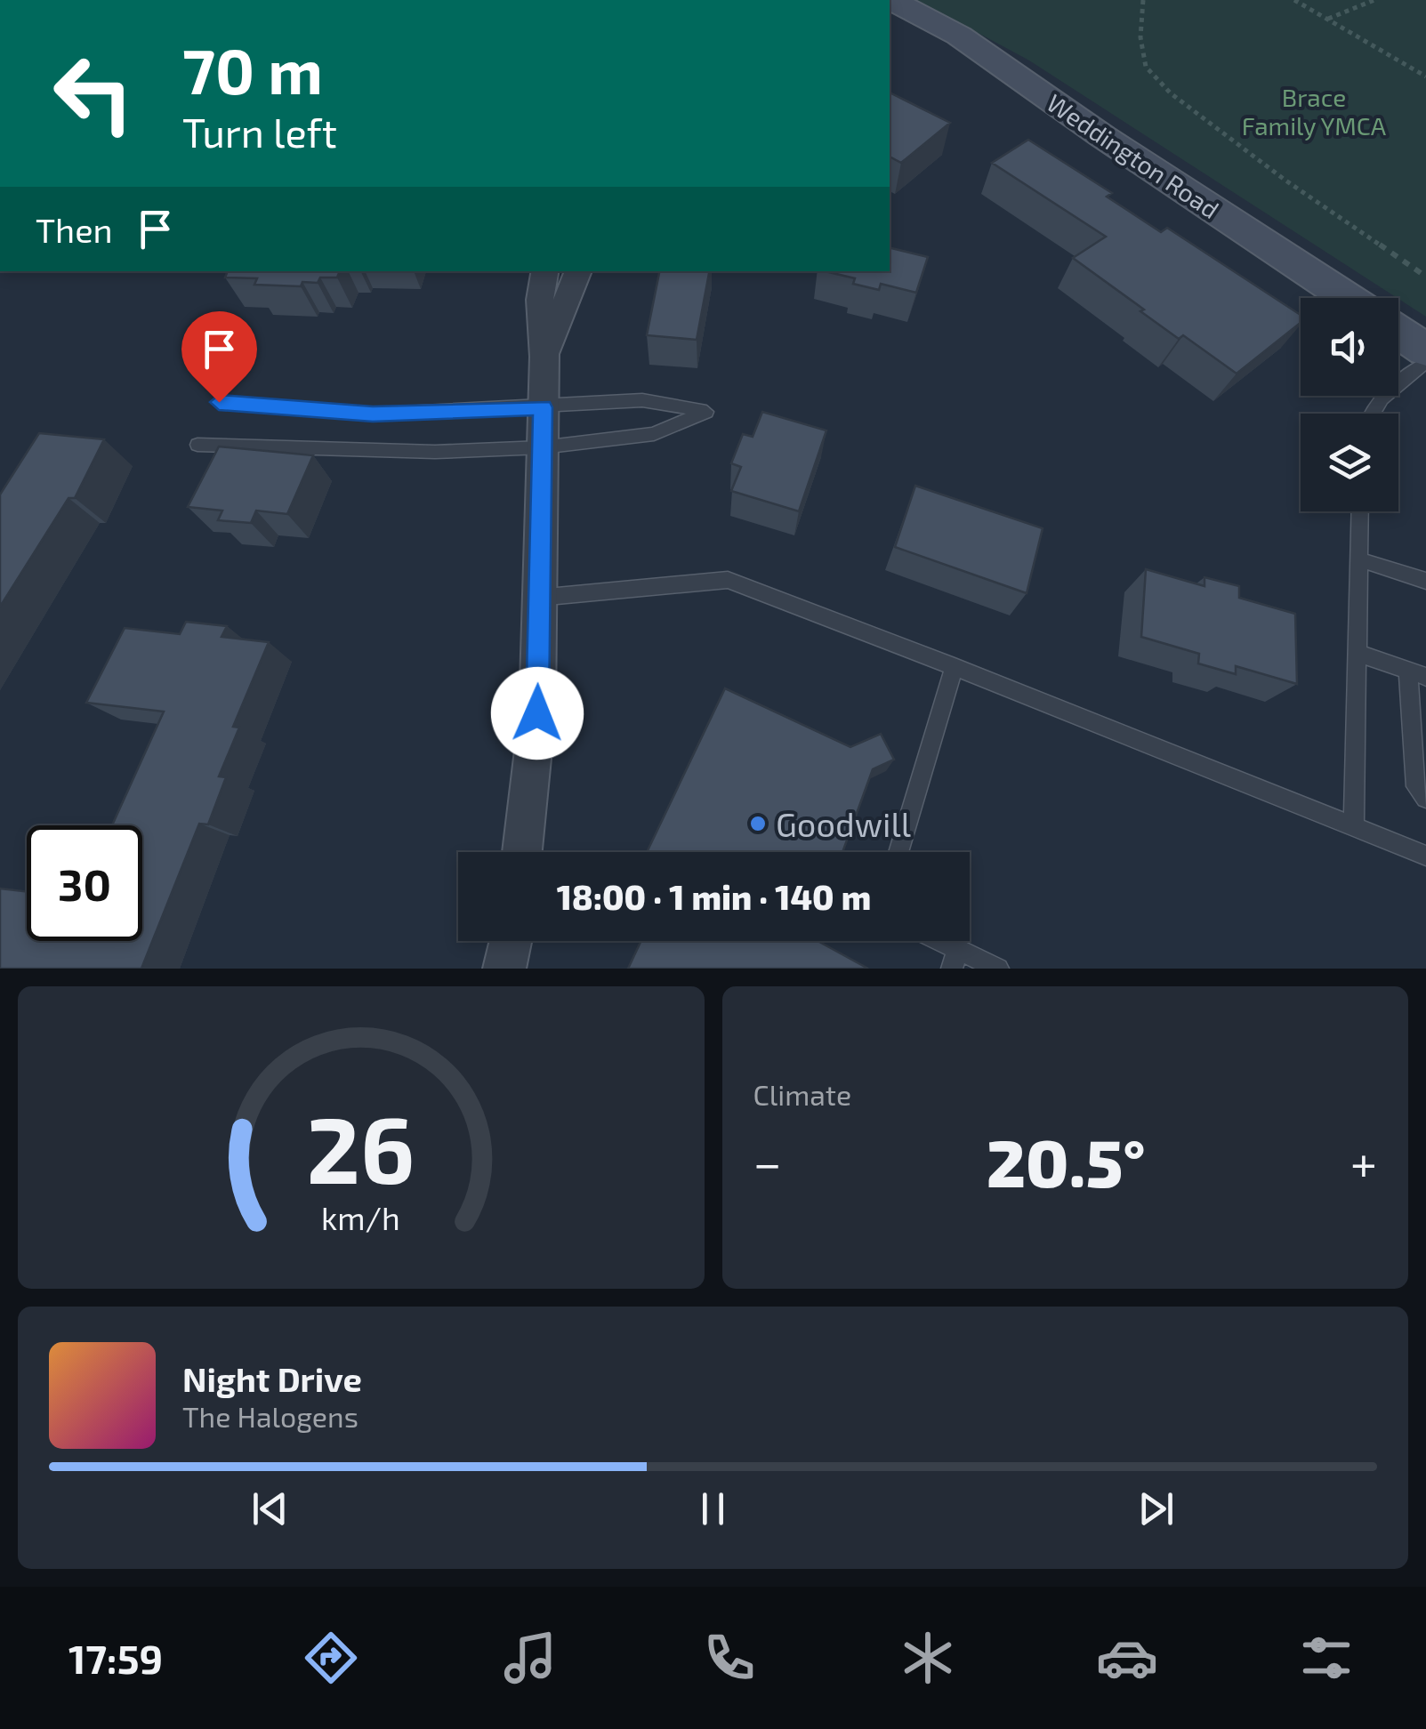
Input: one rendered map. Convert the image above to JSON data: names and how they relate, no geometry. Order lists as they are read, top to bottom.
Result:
{
  "streets": {
    "main road": ["Weddington Road"]
  },
  "parks": ["Brace Family YMCA"],
  "places": ["Goodwill"],
  "page": {
    "turn": ["70 m", "Turn left"],
    "then": "Then",
    "limit": "30",
    "trip": "18:00 · 1 min · 140 m",
    "tile": "Climate",
    "heat": ["−", "20.5°", "+"],
    "song": ["Night Drive", "The Halogens"],
    "tabs": "17:59",
    "gauge": ["26", "km/h"]
  }
}
